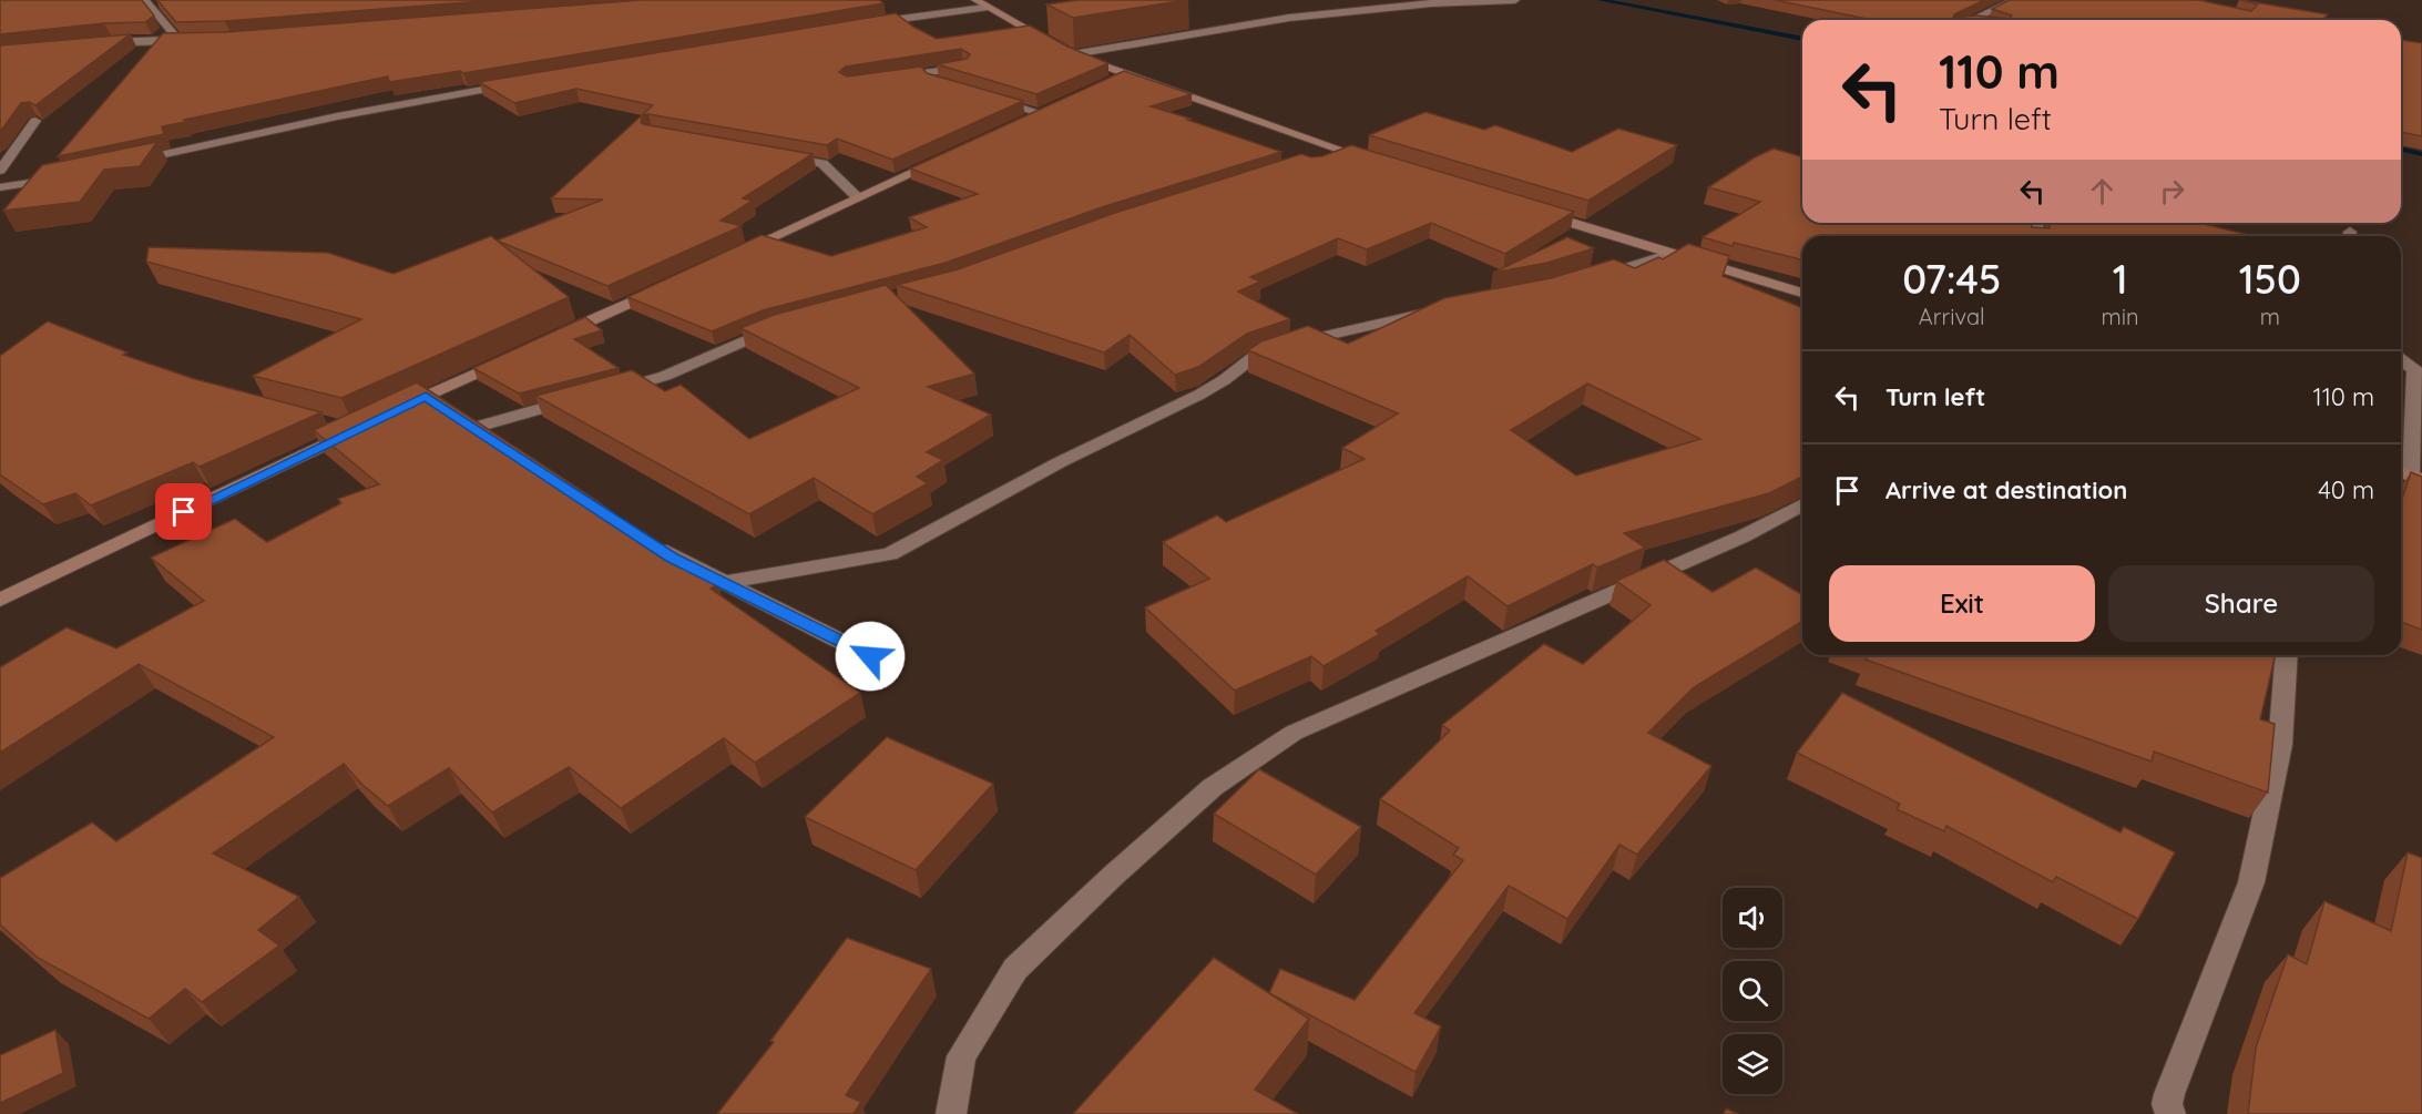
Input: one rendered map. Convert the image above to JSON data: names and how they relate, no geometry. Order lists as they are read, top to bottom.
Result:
{
  "page": {
    "turn": ["110 m", "Turn left"],
    "eta": [
      "07:45",
      "Arrival",
      "1",
      "min",
      "150",
      "m"
    ],
    "list": [
      {
        "name": "Turn left",
        "value": "110 m"
      },
      {
        "name": "Arrive at destination",
        "value": "40 m"
      }
    ],
    "buttons": ["Exit", "Share"]
  }
}
